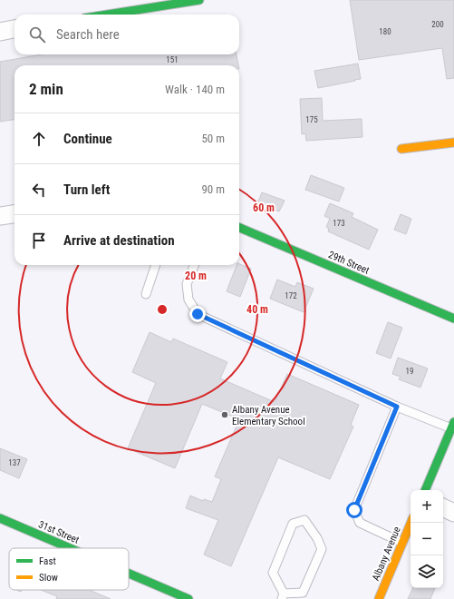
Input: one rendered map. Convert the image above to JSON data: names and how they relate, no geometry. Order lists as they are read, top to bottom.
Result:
{
  "streets": {
    "street": ["29th Street", "31st Street", "Albany Avenue"]
  },
  "places": ["Albany Avenue Elementary School"],
  "house_numbers": [
    "200",
    "180",
    "151",
    "175",
    "173",
    "172",
    "19",
    "137"
  ],
  "legend": ["Fast", "Slow"],
  "page": {
    "search": "Search here",
    "heading": ["2 min", "Walk · 140 m"],
    "list": [
      ["Continue", "50 m"],
      ["Turn left", "90 m"],
      "Arrive at destination"
    ],
    "map_buttons": ["+", "−"]
  },
  "rings": ["60 m", "20 m", "40 m"]
}
